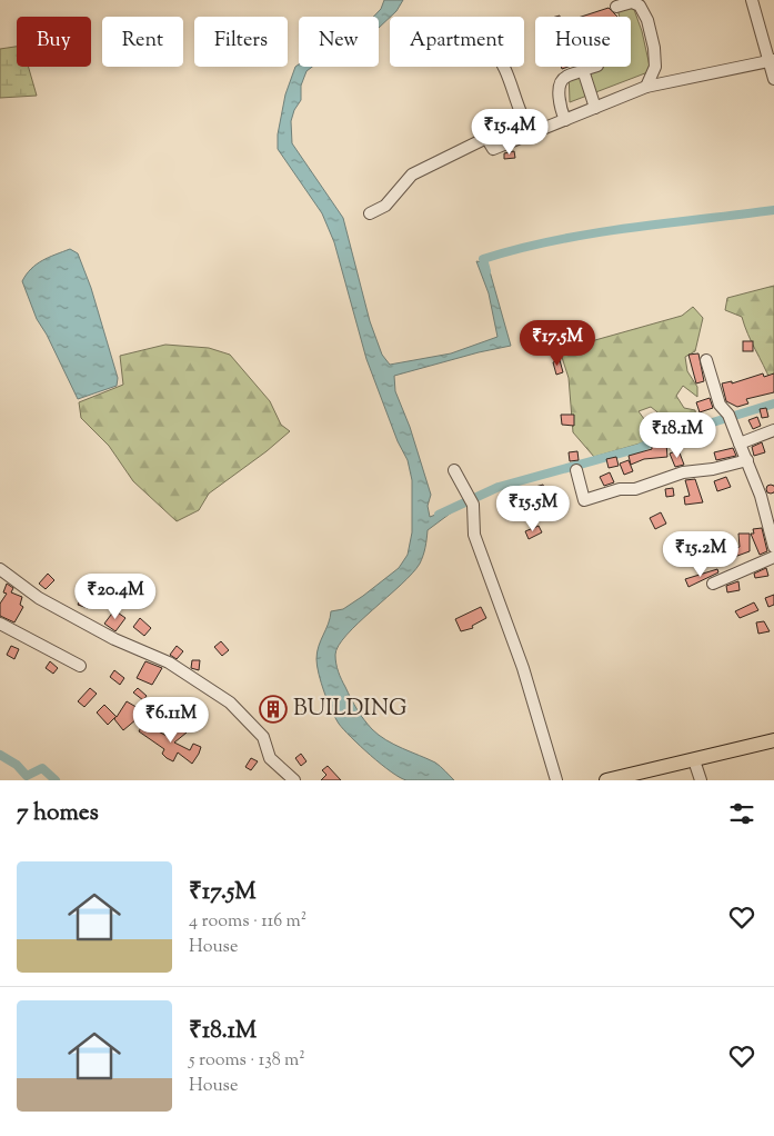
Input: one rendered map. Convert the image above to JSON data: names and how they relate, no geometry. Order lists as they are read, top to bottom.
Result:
{
  "places": {
    "building": ["BUILDING"]
  },
  "page": {
    "chip": [
      "Buy",
      "Rent",
      "Filters",
      "New",
      "Apartment",
      "House"
    ],
    "price": [
      "₹15.4M",
      "₹17.5M",
      "₹18.1M",
      "₹15.5M",
      "₹15.2M",
      "₹20.4M",
      "₹6.11M"
    ],
    "heading": "7 homes",
    "list": [
      {
        "name": "₹17.5M",
        "note": "4 rooms · 116 m² · House"
      },
      {
        "name": "₹18.1M",
        "note": "5 rooms · 138 m² · House"
      }
    ]
  }
}
